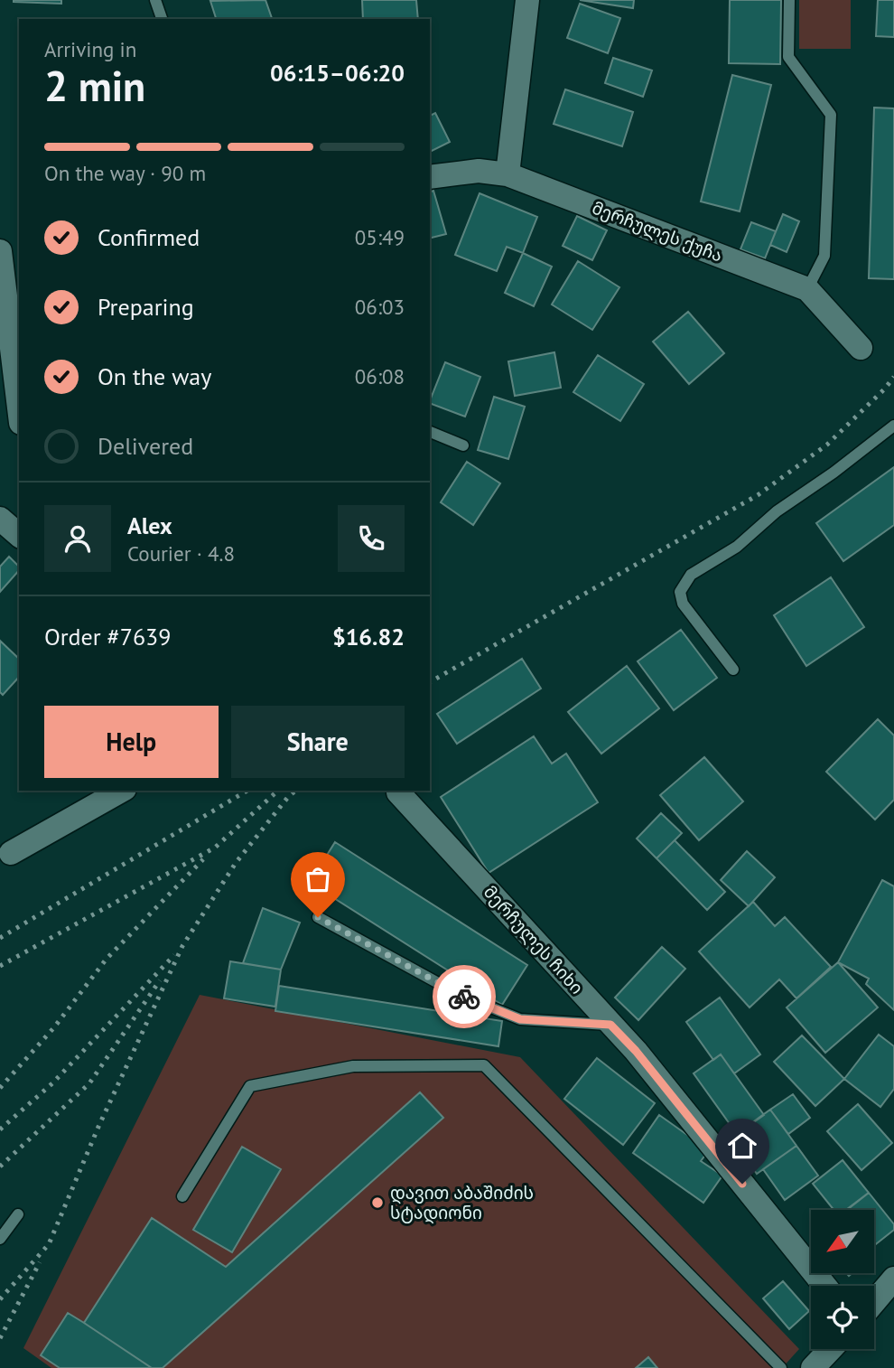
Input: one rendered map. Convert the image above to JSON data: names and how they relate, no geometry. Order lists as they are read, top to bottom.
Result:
{
  "streets": {
    "street": ["მერჩულეს ქუჩა", "მერჩულეს ჩიხი"]
  },
  "places": ["დავით აბაშიძის სტადიონი"],
  "north": "bottom left",
  "page": {
    "heading": ["2 min", "Arriving in", "06:15–06:20"],
    "panel": [
      "Alex",
      "Courier · 4.8",
      "Order #7639",
      "$16.82"
    ],
    "bar": "On the way · 90 m",
    "list": [
      ["Confirmed", "05:49"],
      ["Preparing", "06:03"],
      ["On the way", "06:08"],
      "Delivered"
    ],
    "buttons": ["Help", "Share"]
  }
}
